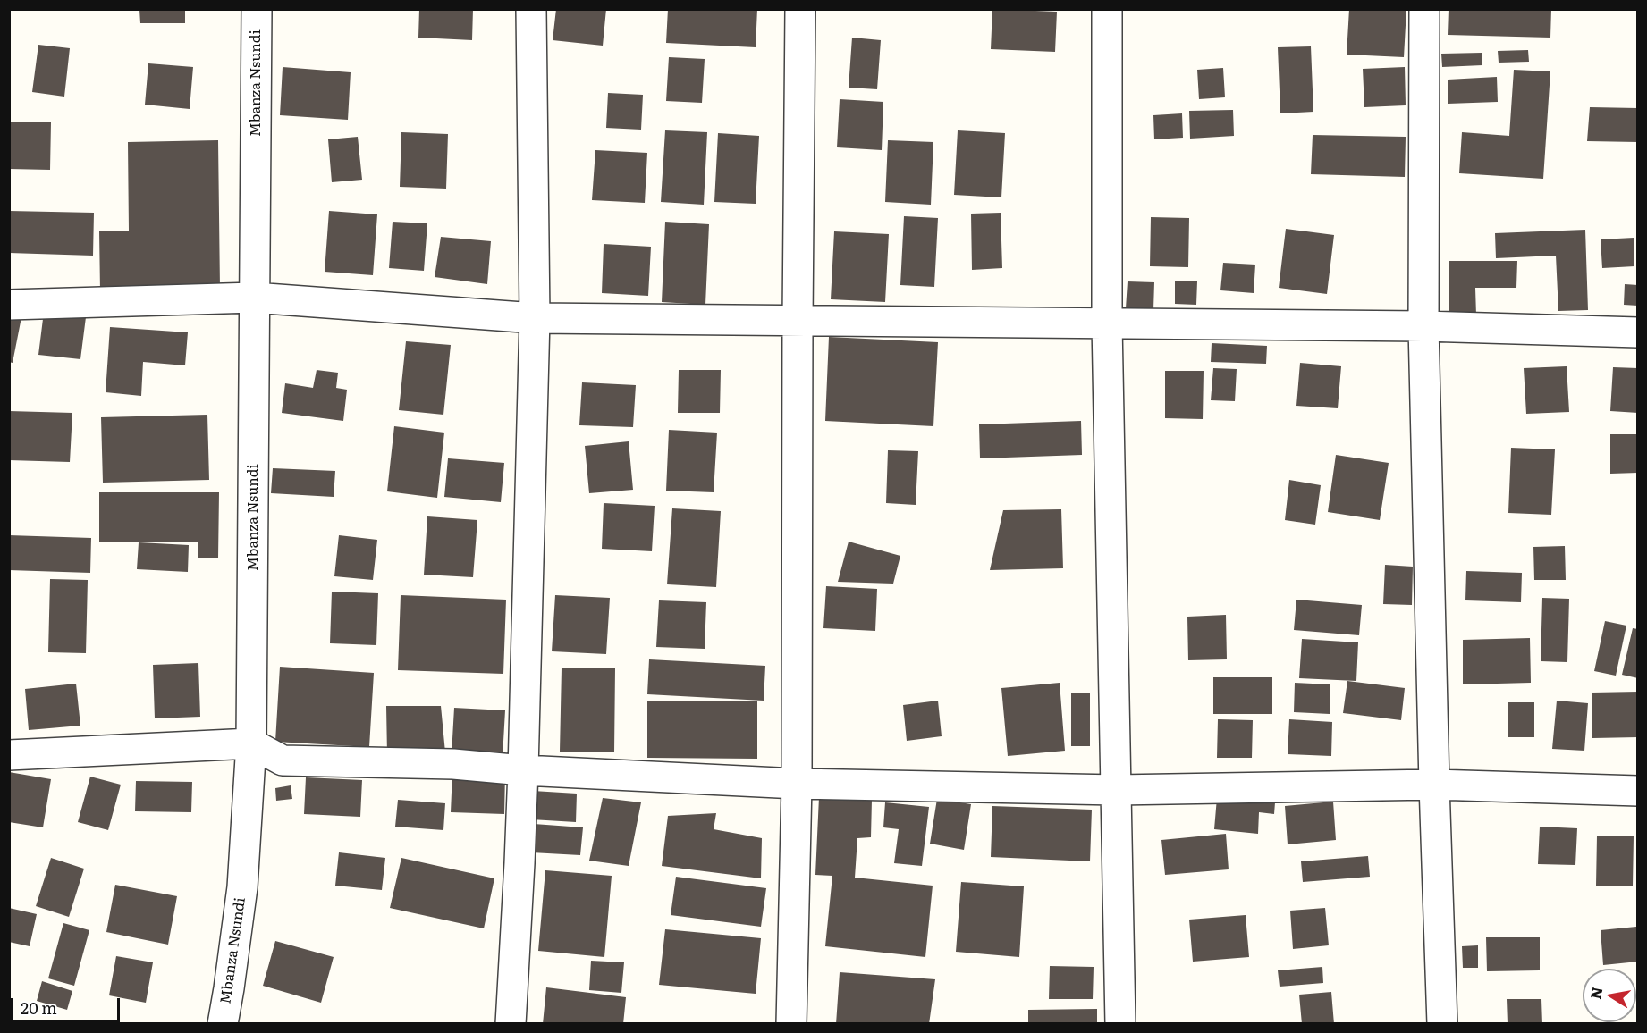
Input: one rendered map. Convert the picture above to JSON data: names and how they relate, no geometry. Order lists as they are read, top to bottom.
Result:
{
  "streets": {
    "street": ["Mbanza Nsundi"]
  },
  "scale_bar": "20 m",
  "north": "left"
}
